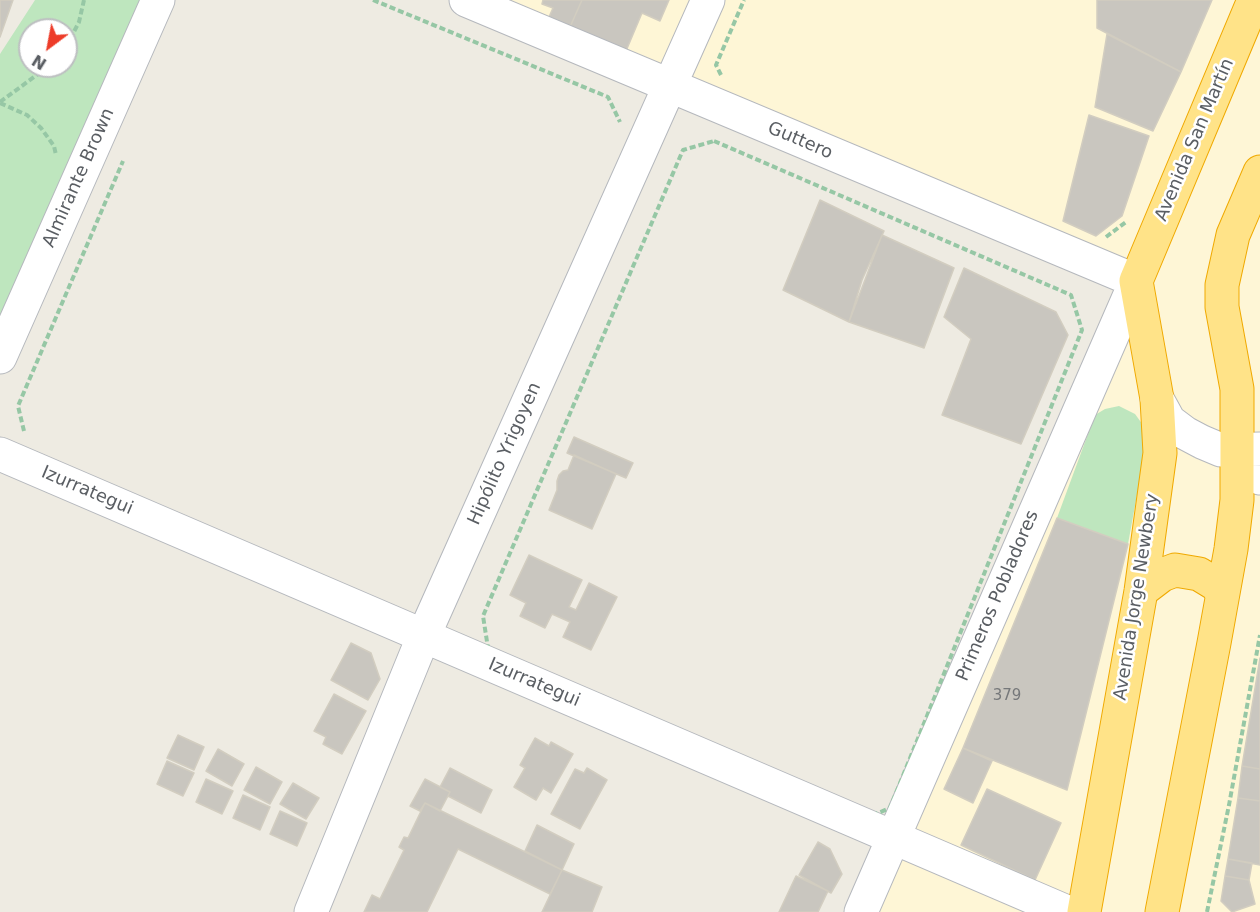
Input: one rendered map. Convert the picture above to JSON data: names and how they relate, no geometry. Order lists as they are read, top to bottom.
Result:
{
  "streets": {
    "highway": ["Avenida San Martín", "Avenida Jorge Newbery"],
    "street": [
      "Guttero",
      "Almirante Brown",
      "Hipólito Yrigoyen",
      "Izurrategui",
      "Primeros Pobladores"
    ]
  },
  "crossings": [
    ["Avenida San Martín", "Guttero"],
    ["Avenida San Martín", "Primeros Pobladores"],
    ["Avenida San Martín", "Avenida Jorge Newbery"],
    ["Guttero", "Hipólito Yrigoyen"],
    ["Guttero", "Primeros Pobladores"],
    ["Guttero", "Avenida Jorge Newbery"],
    ["Hipólito Yrigoyen", "Izurrategui"],
    ["Izurrategui", "Primeros Pobladores"],
    ["Primeros Pobladores", "Avenida Jorge Newbery"]
  ],
  "house_numbers": ["379"],
  "north": "bottom left"
}
